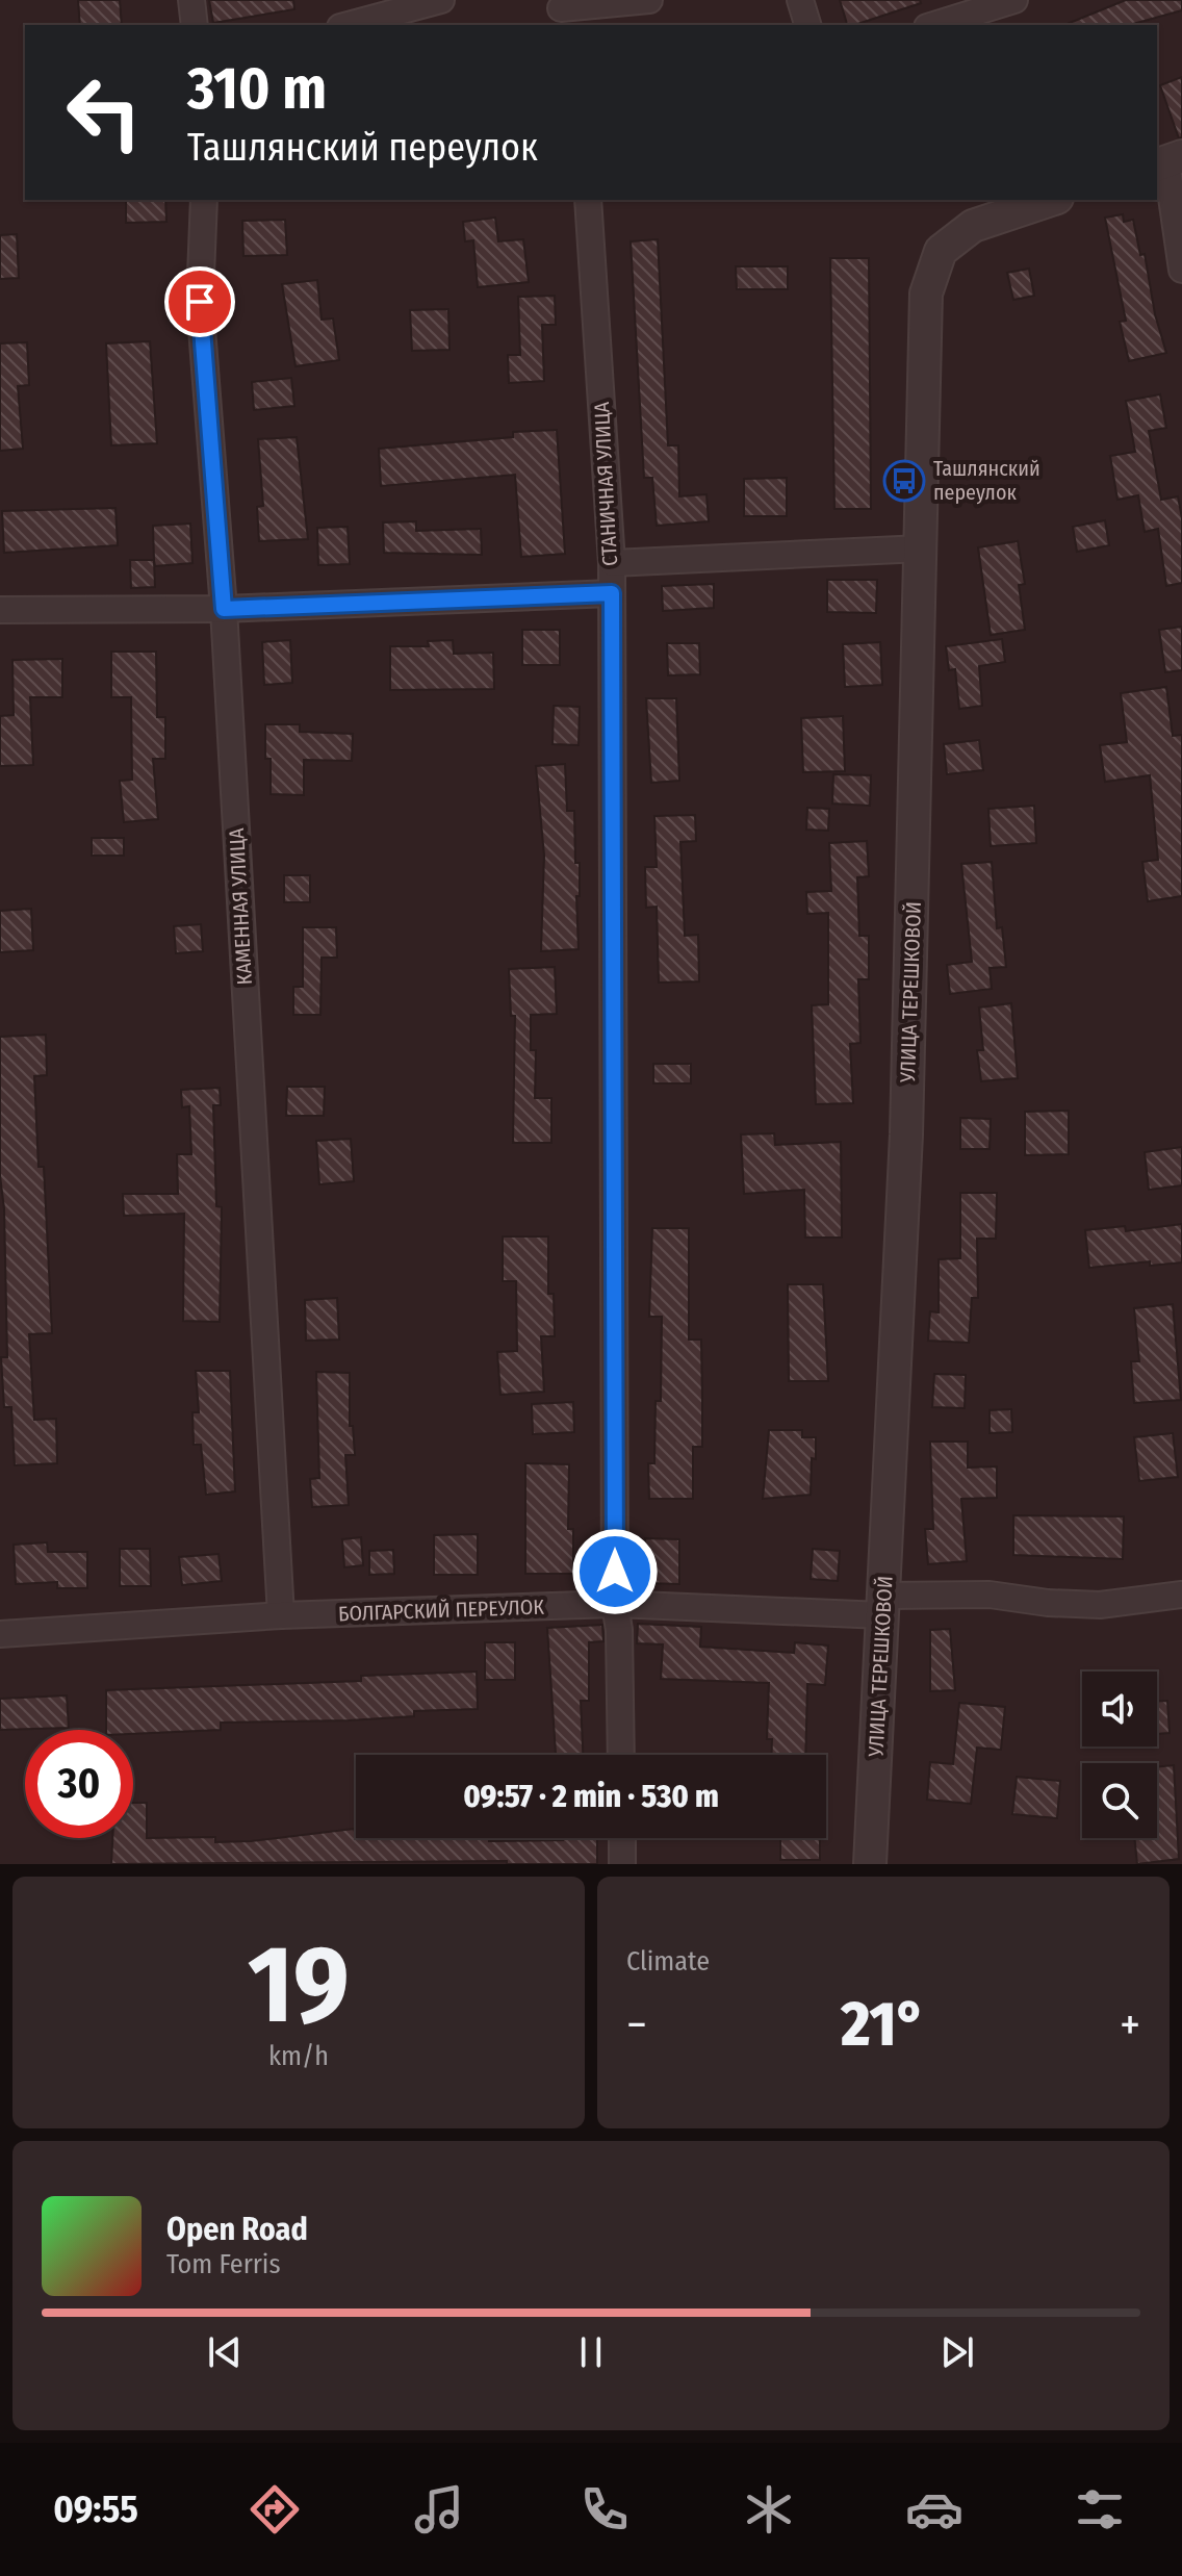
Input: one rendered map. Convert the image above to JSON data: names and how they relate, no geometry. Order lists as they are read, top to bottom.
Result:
{
  "streets": {
    "street": [
      "СТАНИЧНАЯ УЛИЦА",
      "КАМЕННАЯ УЛИЦА",
      "УЛИЦА ТЕРЕШКОВОЙ",
      "БОЛГАРСКИЙ ПЕРЕУЛОК"
    ]
  },
  "crossings": [
    ["СТАНИЧНАЯ УЛИЦА", "БОЛГАРСКИЙ ПЕРЕУЛОК"],
    ["КАМЕННАЯ УЛИЦА", "БОЛГАРСКИЙ ПЕРЕУЛОК"],
    ["УЛИЦА ТЕРЕШКОВОЙ", "БОЛГАРСКИЙ ПЕРЕУЛОК"]
  ],
  "places": {
    "bus stop": ["Ташлянский переулок"]
  },
  "page": {
    "turn": ["310 m", "Ташлянский переулок"],
    "limit": "30",
    "trip": "09:57 · 2 min · 530 m",
    "tile": [
      ["19", "km/h"],
      "Climate"
    ],
    "heat": ["−", "21°", "+"],
    "song": ["Open Road", "Tom Ferris"],
    "tabs": "09:55"
  }
}
